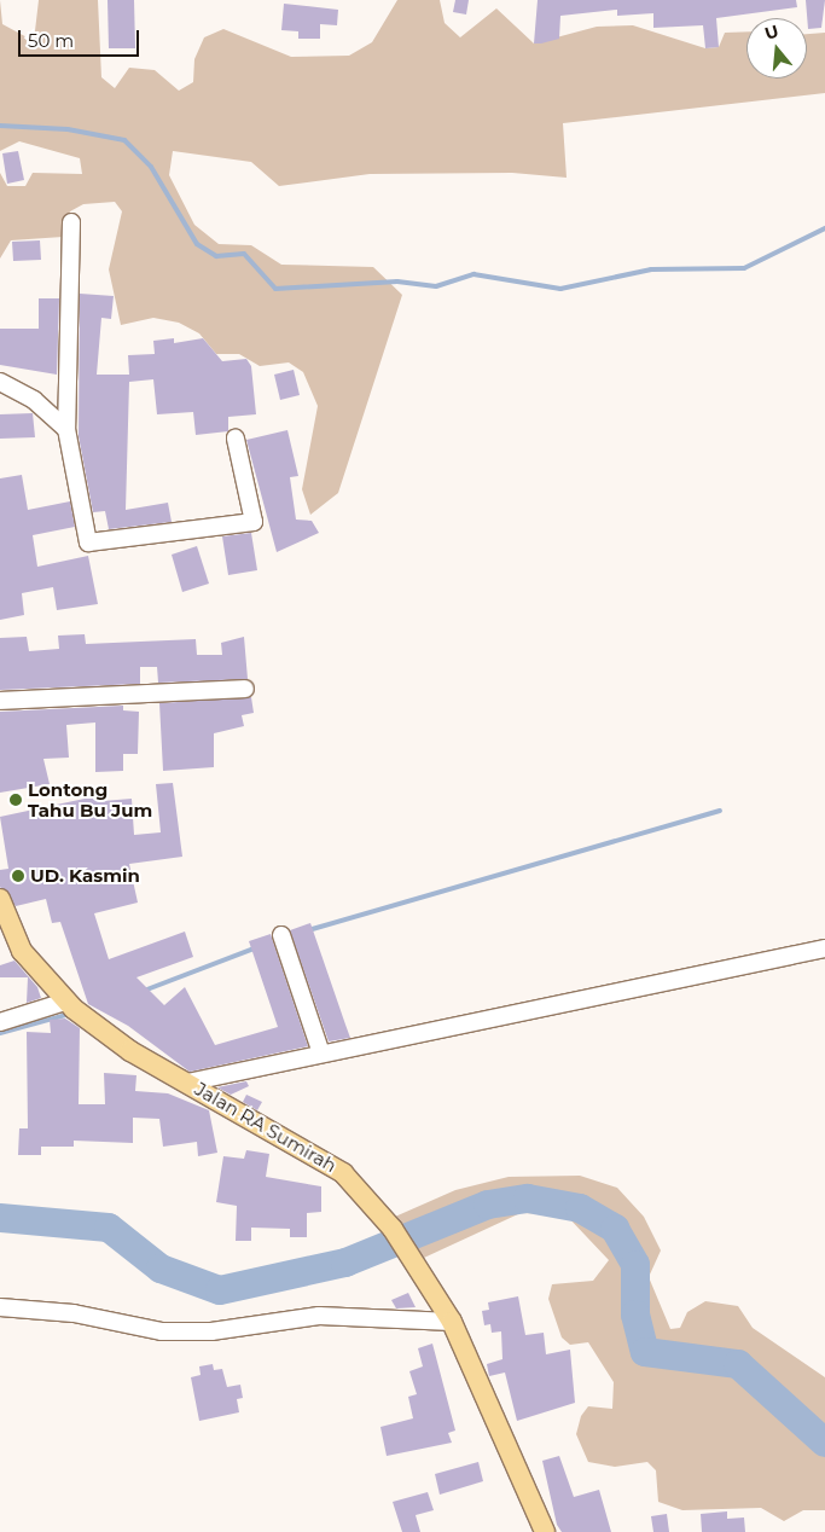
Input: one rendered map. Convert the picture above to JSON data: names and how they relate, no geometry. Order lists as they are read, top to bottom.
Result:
{
  "streets": {
    "main road": ["Jalan RA Sumirah"]
  },
  "places": ["Lontong Tahu Bu Jum", "UD. Kasmin"],
  "scale_bar": "50 m",
  "north": "top"
}
